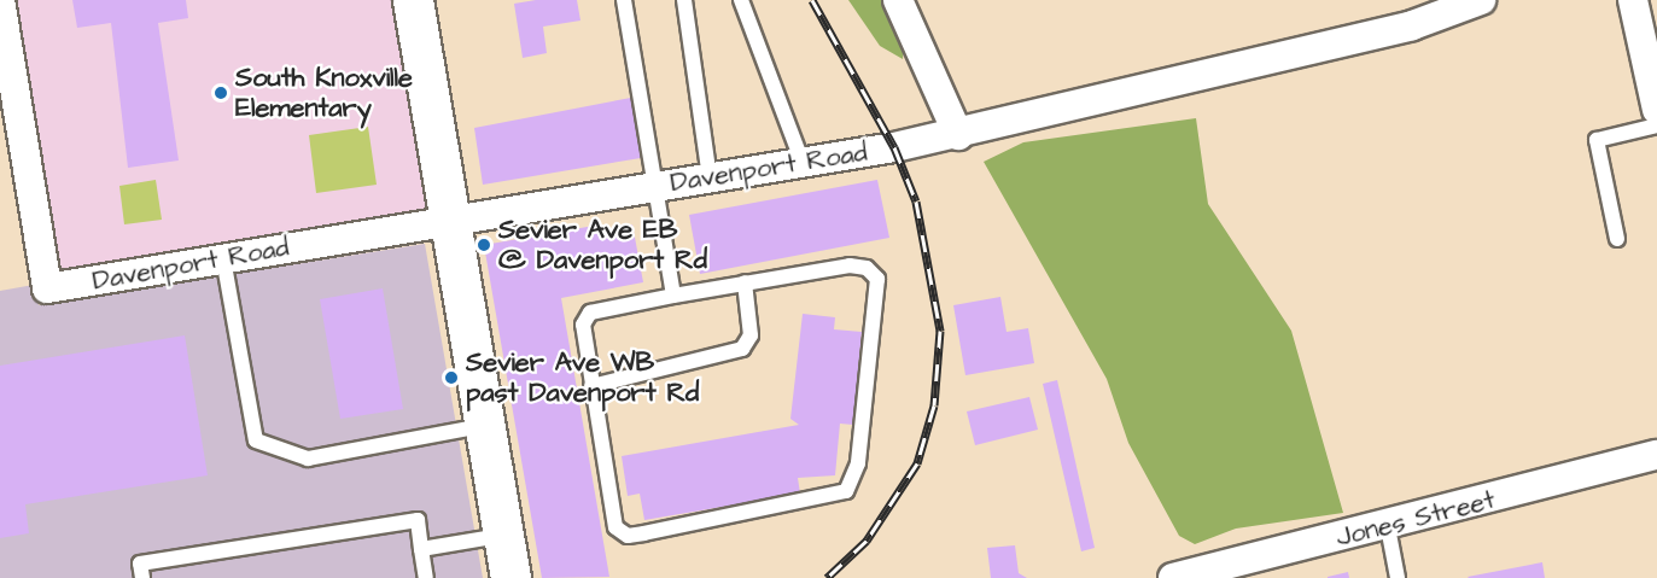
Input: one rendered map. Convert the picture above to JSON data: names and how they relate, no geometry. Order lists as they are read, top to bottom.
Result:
{
  "streets": {
    "street": ["Davenport Road", "Jones Street"]
  },
  "places": ["South Knoxville Elementary", "Sevier Ave EB @ Davenport Rd", "Sevier Ave WB past Davenport Rd"]
}
